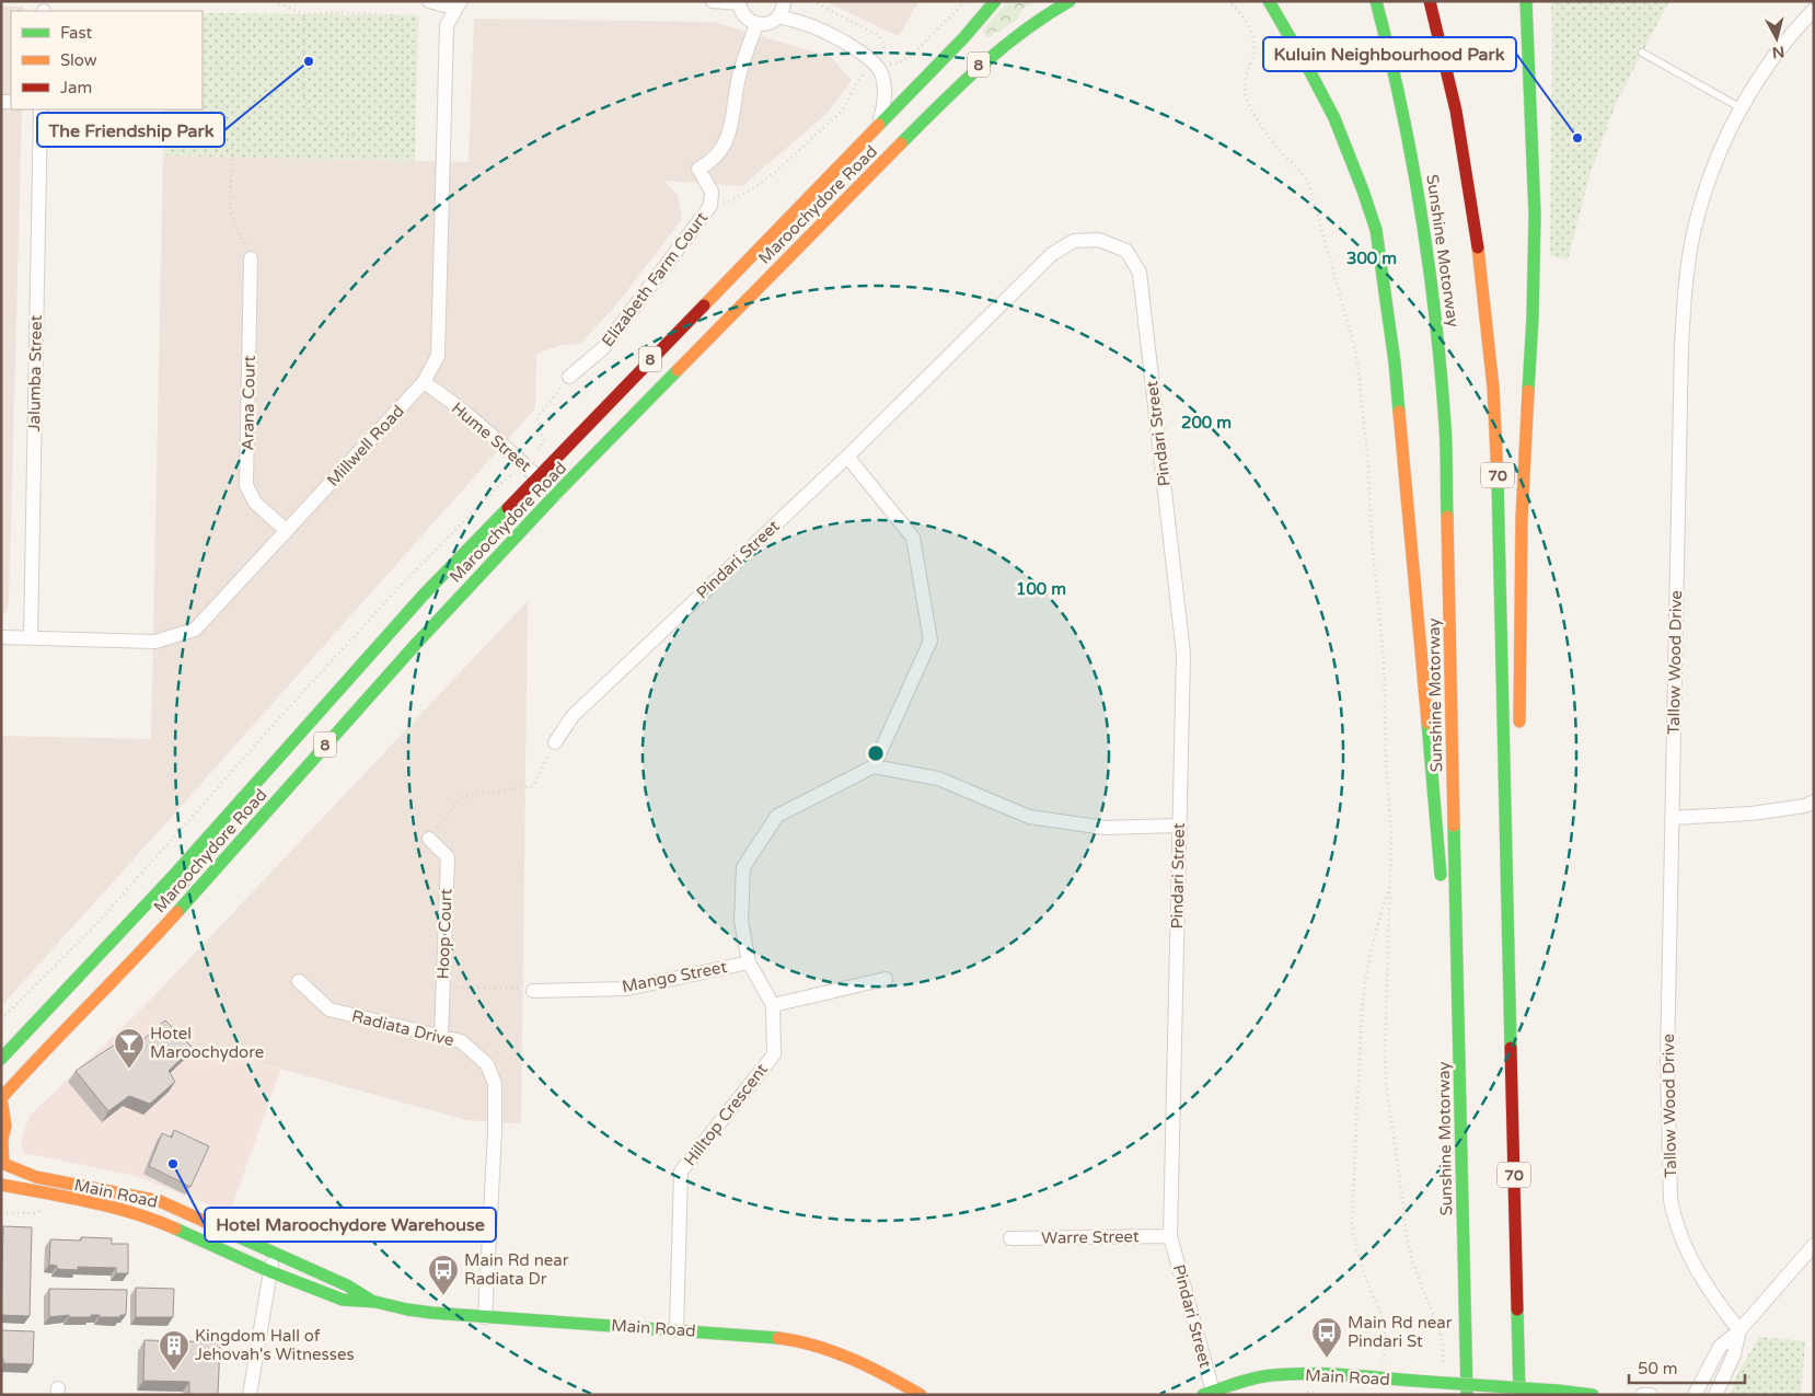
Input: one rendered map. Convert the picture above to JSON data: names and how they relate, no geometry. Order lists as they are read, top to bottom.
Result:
{
  "streets": {
    "main road": [
      "8",
      "Maroochydore Road",
      "Sunshine Motorway",
      "70",
      "Main Road"
    ],
    "street": [
      "Elizabeth Farm Court",
      "Jalumba Street",
      "Arana Court",
      "Pindari Street",
      "Hume Street",
      "Millwell Road",
      "Tallow Wood Drive",
      "Hoop Court",
      "Mango Street",
      "Radiata Drive",
      "Hilltop Crescent",
      "Warre Street"
    ]
  },
  "crossings": [
    ["Maroochydore Road", "Hume Street"],
    ["Jalumba Street", "Millwell Road"],
    ["Arana Court", "Millwell Road"],
    ["Pindari Street", "Main Road"],
    ["Pindari Street", "Warre Street"],
    ["Hume Street", "Millwell Road"],
    ["Hoop Court", "Radiata Drive"],
    ["Mango Street", "Hilltop Crescent"],
    ["Radiata Drive", "Main Road"],
    ["Hilltop Crescent", "Main Road"]
  ],
  "places": {
    "other": ["The Friendship Park", "Kuluin Neighbourhood Park", "Hotel Maroochydore Warehouse"],
    "bar": ["Hotel Maroochydore"],
    "bus stop": ["Main Rd near Radiata Dr", "Main Rd near Pindari St"],
    "building": ["Kingdom Hall of Jehovah's Witnesses"]
  },
  "legend": ["Fast", "Slow", "Jam"],
  "scale_bar": "50 m",
  "north": "bottom",
  "rings": ["300 m", "200 m", "100 m"]
}
